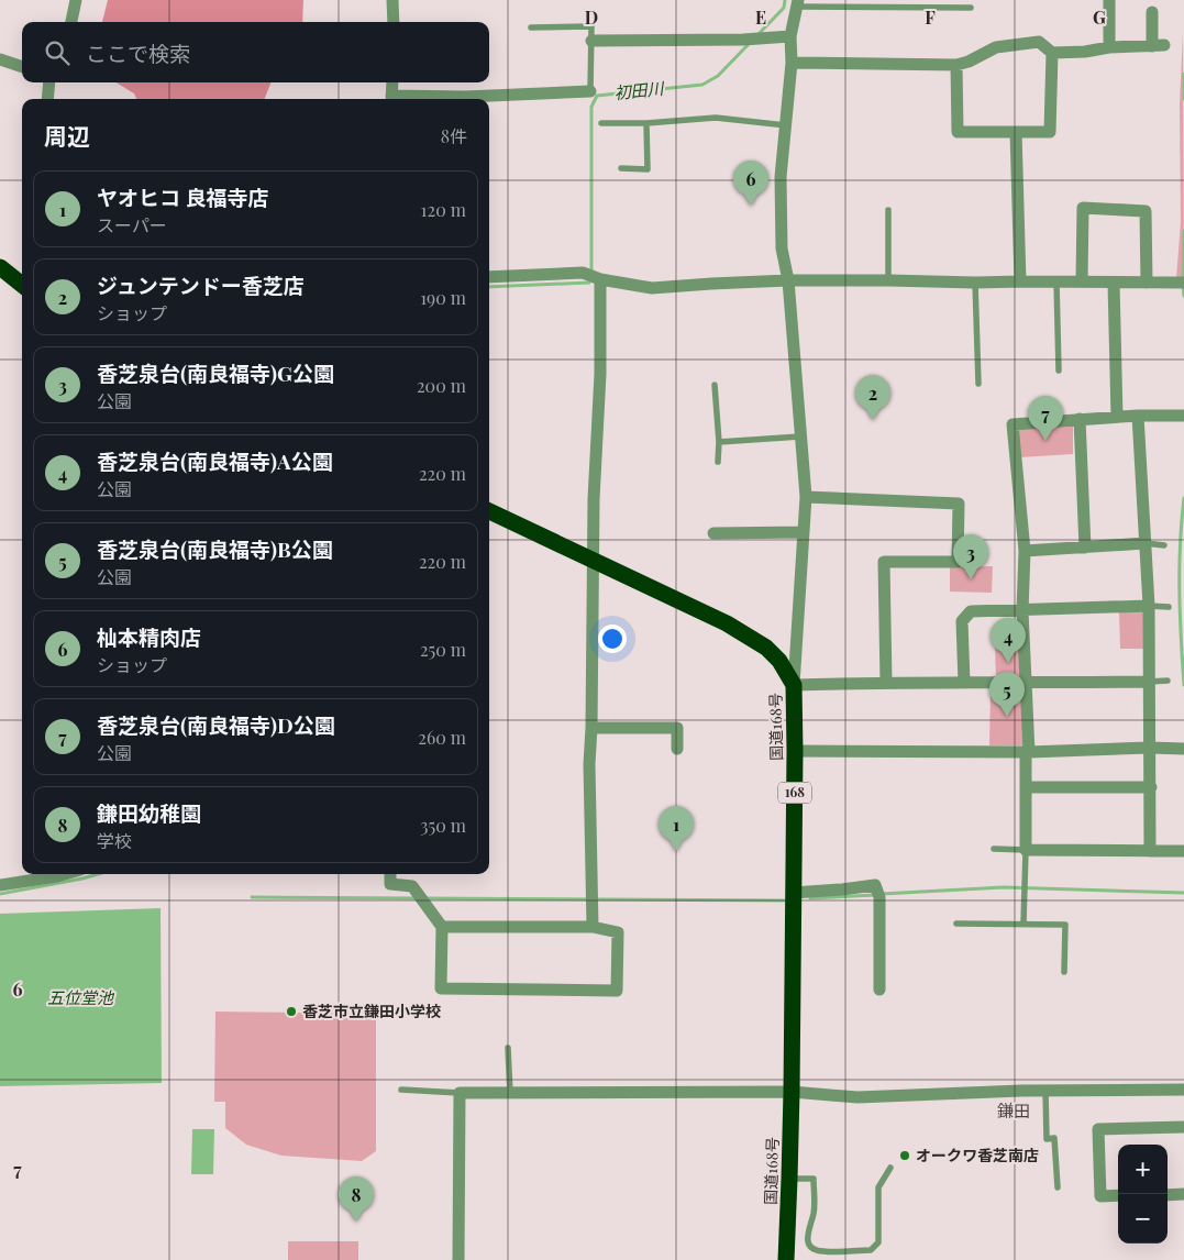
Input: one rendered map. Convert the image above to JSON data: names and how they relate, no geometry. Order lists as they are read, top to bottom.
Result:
{
  "streets": {
    "highway": ["国道168号", "168"]
  },
  "districts": ["鎌田"],
  "water": ["初田川", "五位堂池"],
  "places": ["香芝市立鎌田小学校", "オークワ香芝南店"],
  "page": {
    "search": "ここで検索",
    "heading": ["周辺", "8件"],
    "pins": [
      "6",
      "2",
      "7",
      "3",
      "4",
      "5",
      "1",
      "8"
    ],
    "list": [
      {
        "mark": "1",
        "name": "ヤオヒコ 良福寺店",
        "note": "スーパー",
        "value": "120 m"
      },
      {
        "mark": "2",
        "name": "ジュンテンドー香芝店",
        "note": "ショップ",
        "value": "190 m"
      },
      {
        "mark": "3",
        "name": "香芝泉台(南良福寺)G公園",
        "note": "公園",
        "value": "200 m"
      },
      {
        "mark": "4",
        "name": "香芝泉台(南良福寺)A公園",
        "note": "公園",
        "value": "220 m"
      },
      {
        "mark": "5",
        "name": "香芝泉台(南良福寺)B公園",
        "note": "公園",
        "value": "220 m"
      },
      {
        "mark": "6",
        "name": "杣本精肉店",
        "note": "ショップ",
        "value": "250 m"
      },
      {
        "mark": "7",
        "name": "香芝泉台(南良福寺)D公園",
        "note": "公園",
        "value": "260 m"
      },
      {
        "mark": "8",
        "name": "鎌田幼稚園",
        "note": "学校",
        "value": "350 m"
      }
    ],
    "map_buttons": ["+", "−"]
  },
  "grid": {
    "columns": [
      "D",
      "E",
      "F",
      "G"
    ],
    "rows": ["6", "7"]
  }
}
